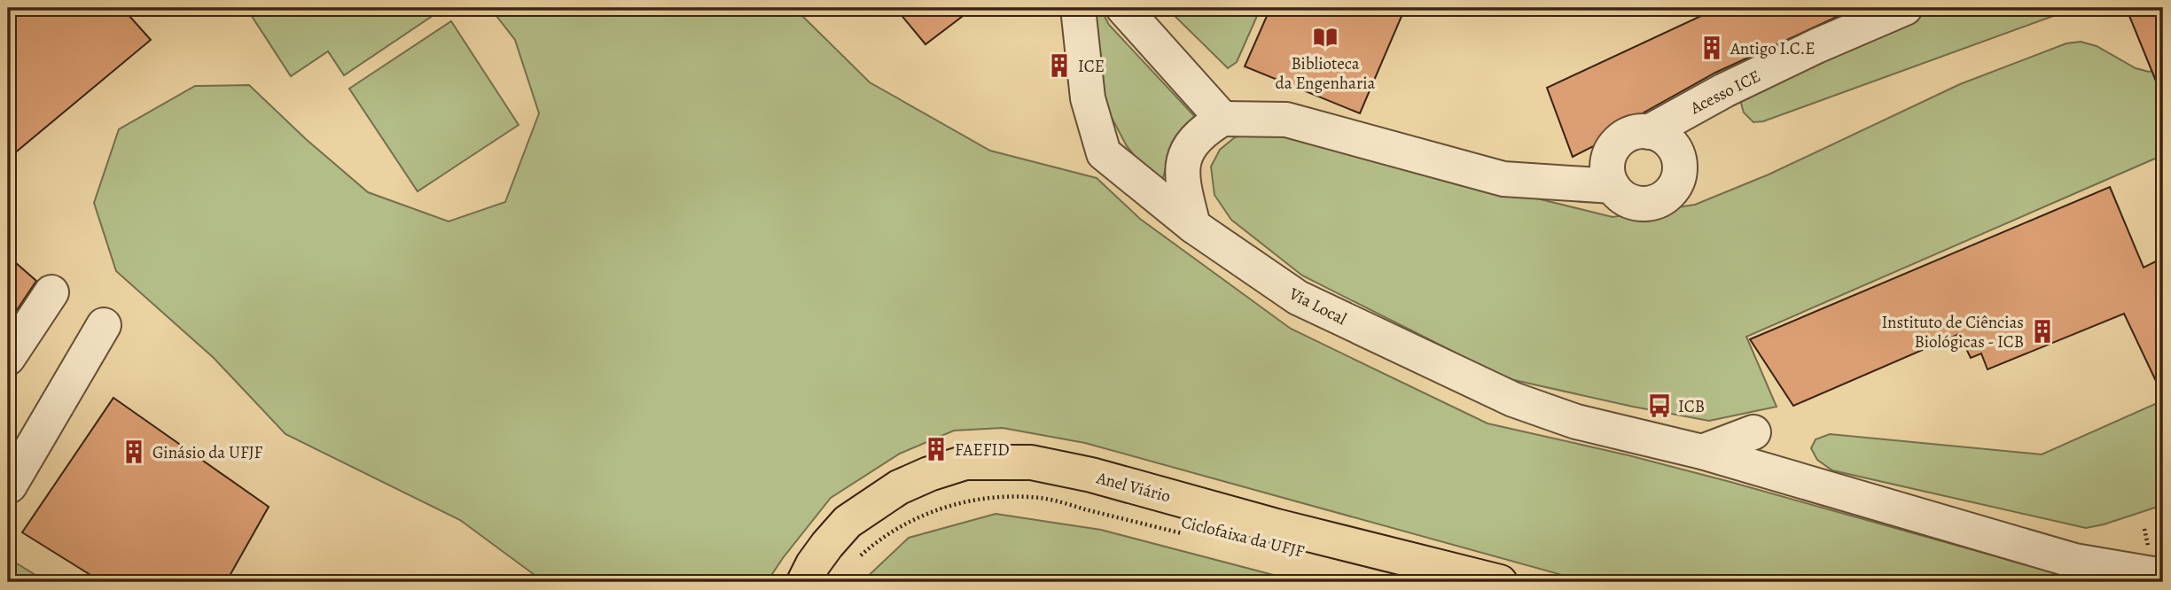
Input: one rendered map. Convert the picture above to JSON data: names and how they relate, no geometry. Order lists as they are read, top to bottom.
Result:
{
  "streets": {
    "main road": ["Anel Viário"],
    "lane": ["Acesso ICE", "Via Local"],
    "path": ["Ciclofaixa da UFJF"]
  },
  "places": {
    "library": ["Biblioteca da Engenharia"],
    "building": [
      "Antigo I.C.E",
      "ICE",
      "Instituto de Ciências Biológicas - ICB",
      "FAEFID",
      "Ginásio da UFJF"
    ],
    "bus stop": ["ICB"]
  }
}
